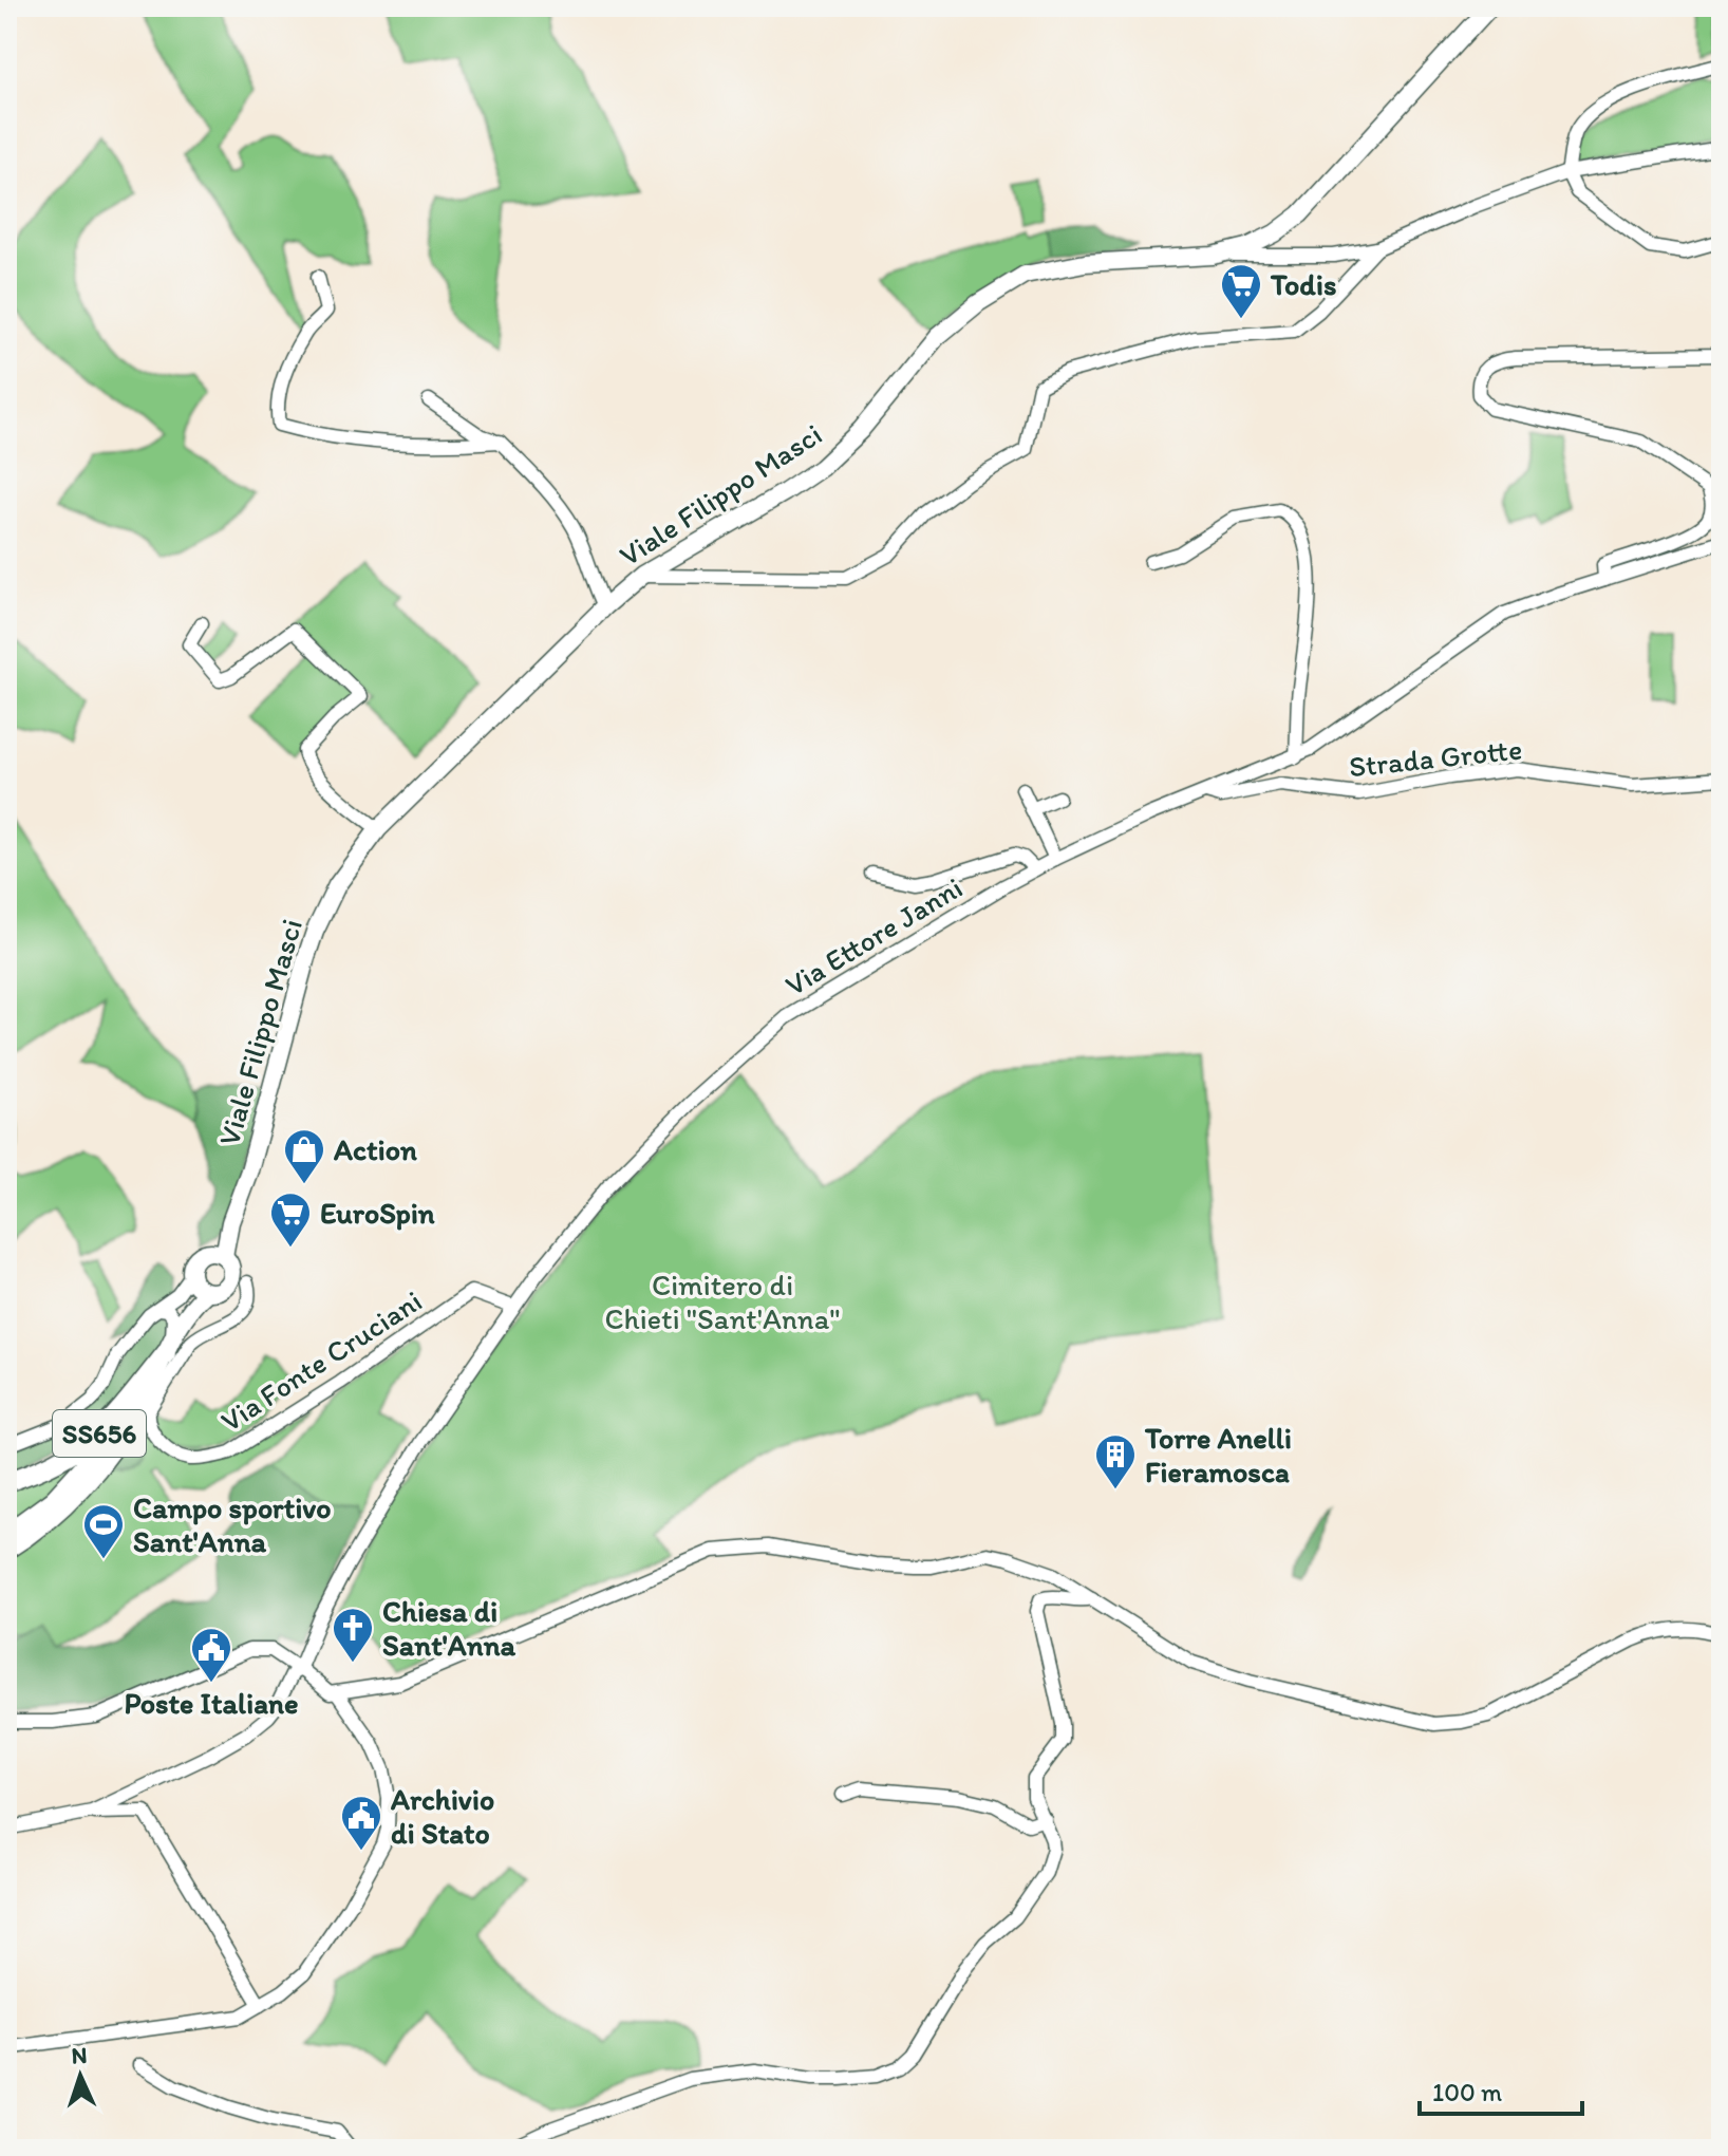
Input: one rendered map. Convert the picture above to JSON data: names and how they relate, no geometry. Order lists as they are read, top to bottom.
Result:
{
  "streets": {
    "highway": ["SS656"],
    "main road": ["Viale Filippo Masci"],
    "street": ["Strada Grotte", "Via Ettore Janni", "Via Fonte Cruciani"]
  },
  "crossings": [
    ["Strada Grotte", "Via Ettore Janni"],
    ["Via Ettore Janni", "Via Fonte Cruciani"]
  ],
  "parks": ["Cimitero di Chieti \"Sant'Anna\""],
  "places": {
    "supermarket": ["Todis", "EuroSpin"],
    "shop": ["Action"],
    "building": ["Torre Anelli Fieramosca"],
    "sports": ["Campo sportivo Sant'Anna"],
    "church": ["Chiesa di Sant'Anna"],
    "public building": ["Poste Italiane", "Archivio di Stato"]
  },
  "scale_bar": "100 m",
  "north": "top"
}
